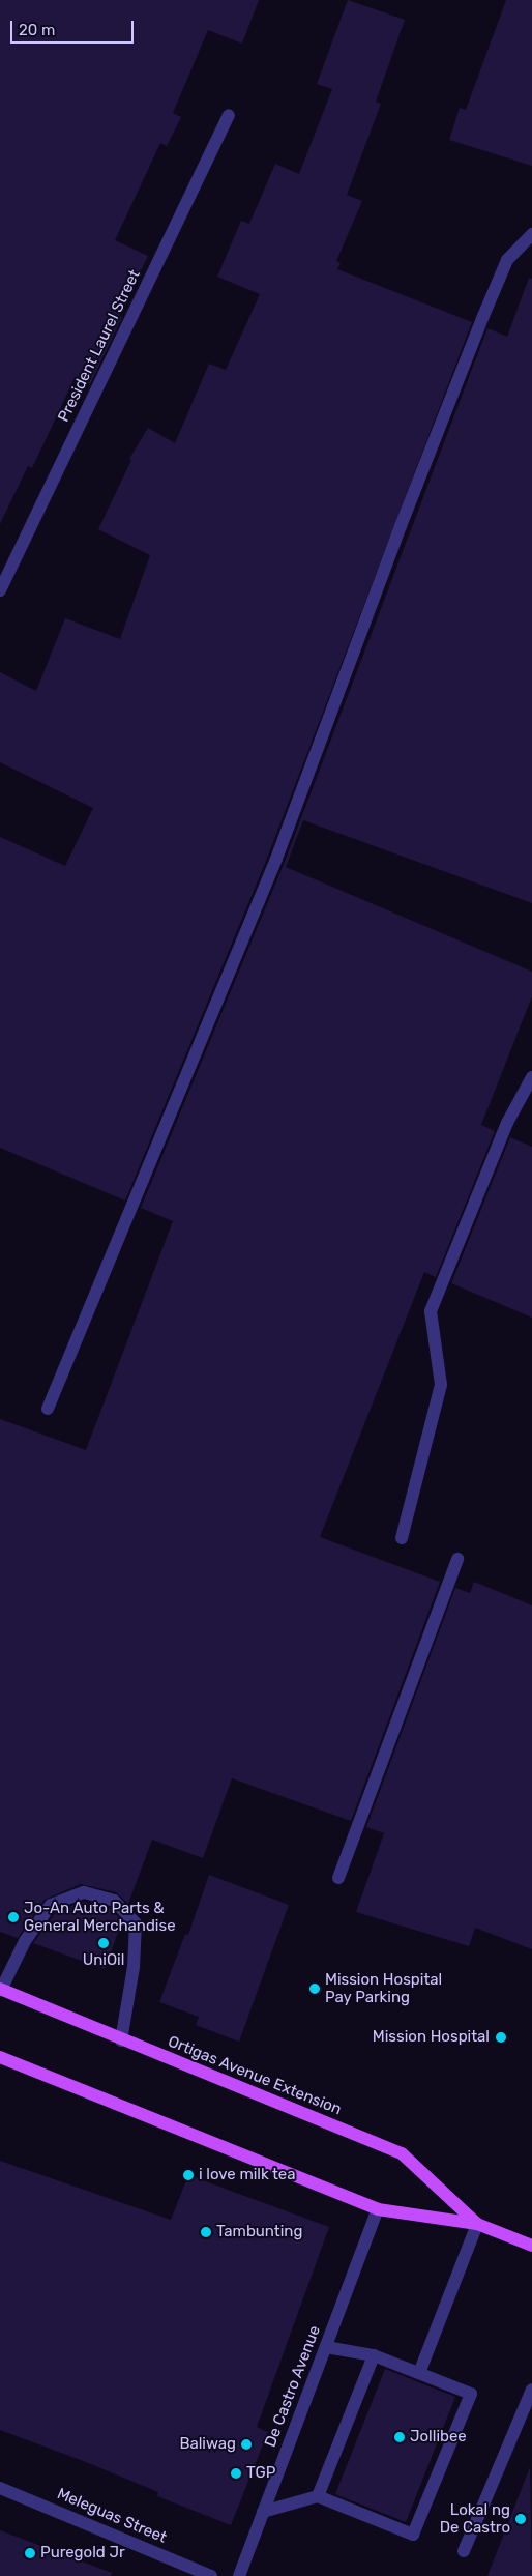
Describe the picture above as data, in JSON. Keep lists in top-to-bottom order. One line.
{"streets":{"main road":["Ortigas Avenue Extension"],"street":["President Laurel Street","De Castro Avenue","Meleguas Street"]},"crossings":[["Ortigas Avenue Extension","De Castro Avenue"]],"places":["Jo-An Auto Parts & General Merchandise","UniOil","Mission Hospital Pay Parking","Mission Hospital","i love milk tea","Tambunting","Jollibee","Baliwag","TGP","Lokal ng De Castro","Puregold Jr"],"scale_bar":"20 m"}
